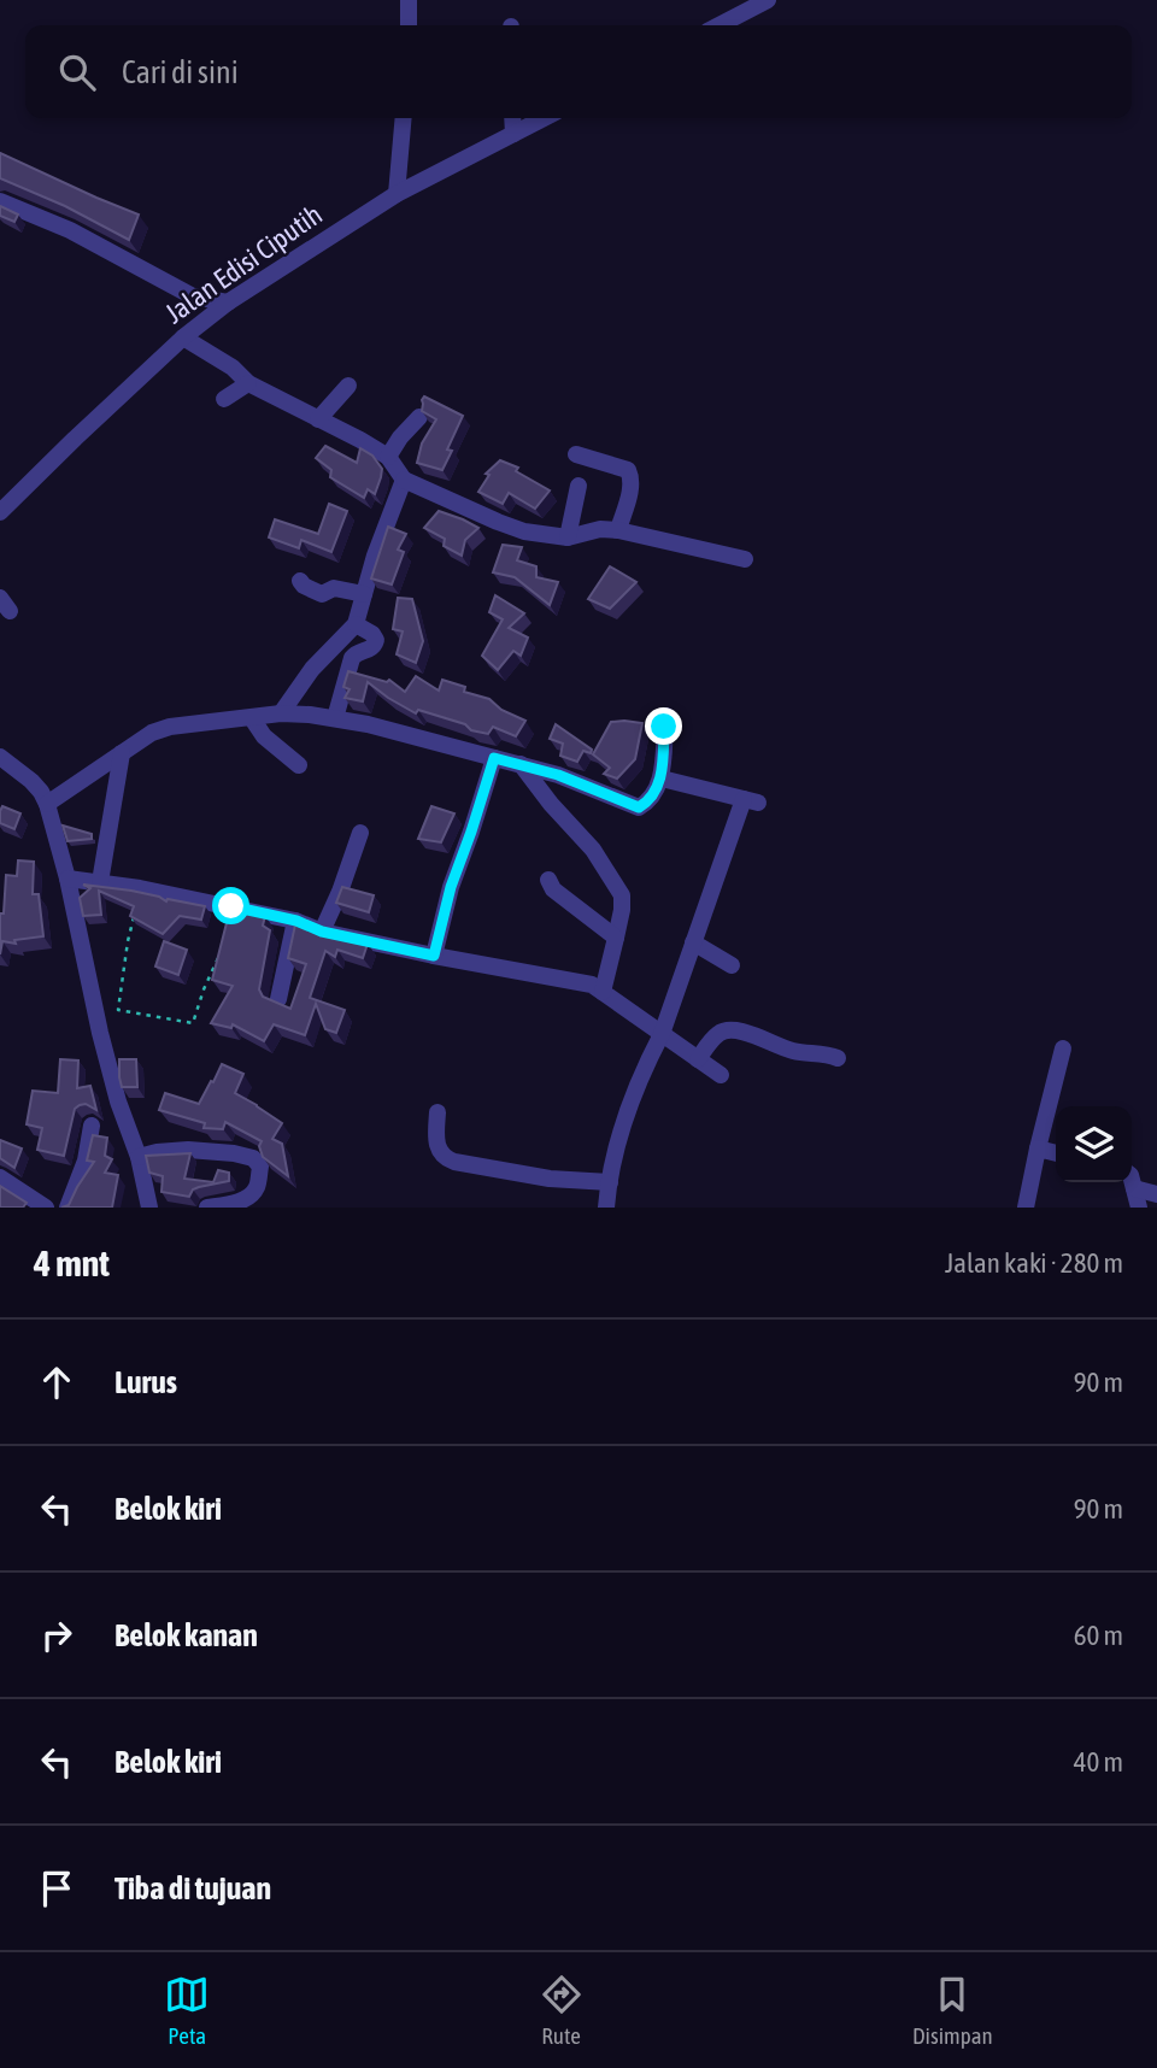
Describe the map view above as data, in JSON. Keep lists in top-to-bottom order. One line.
{"streets":{"street":["Jalan Edisi Ciputih"]},"page":{"search":"Cari di sini","heading":["4 mnt","Jalan kaki · 280 m"],"list":[["Lurus","90 m"],["Belok kiri","90 m"],["Belok kanan","60 m"],["Belok kiri","40 m"],"Tiba di tujuan"],"nav":["Peta","Rute","Disimpan"]}}
